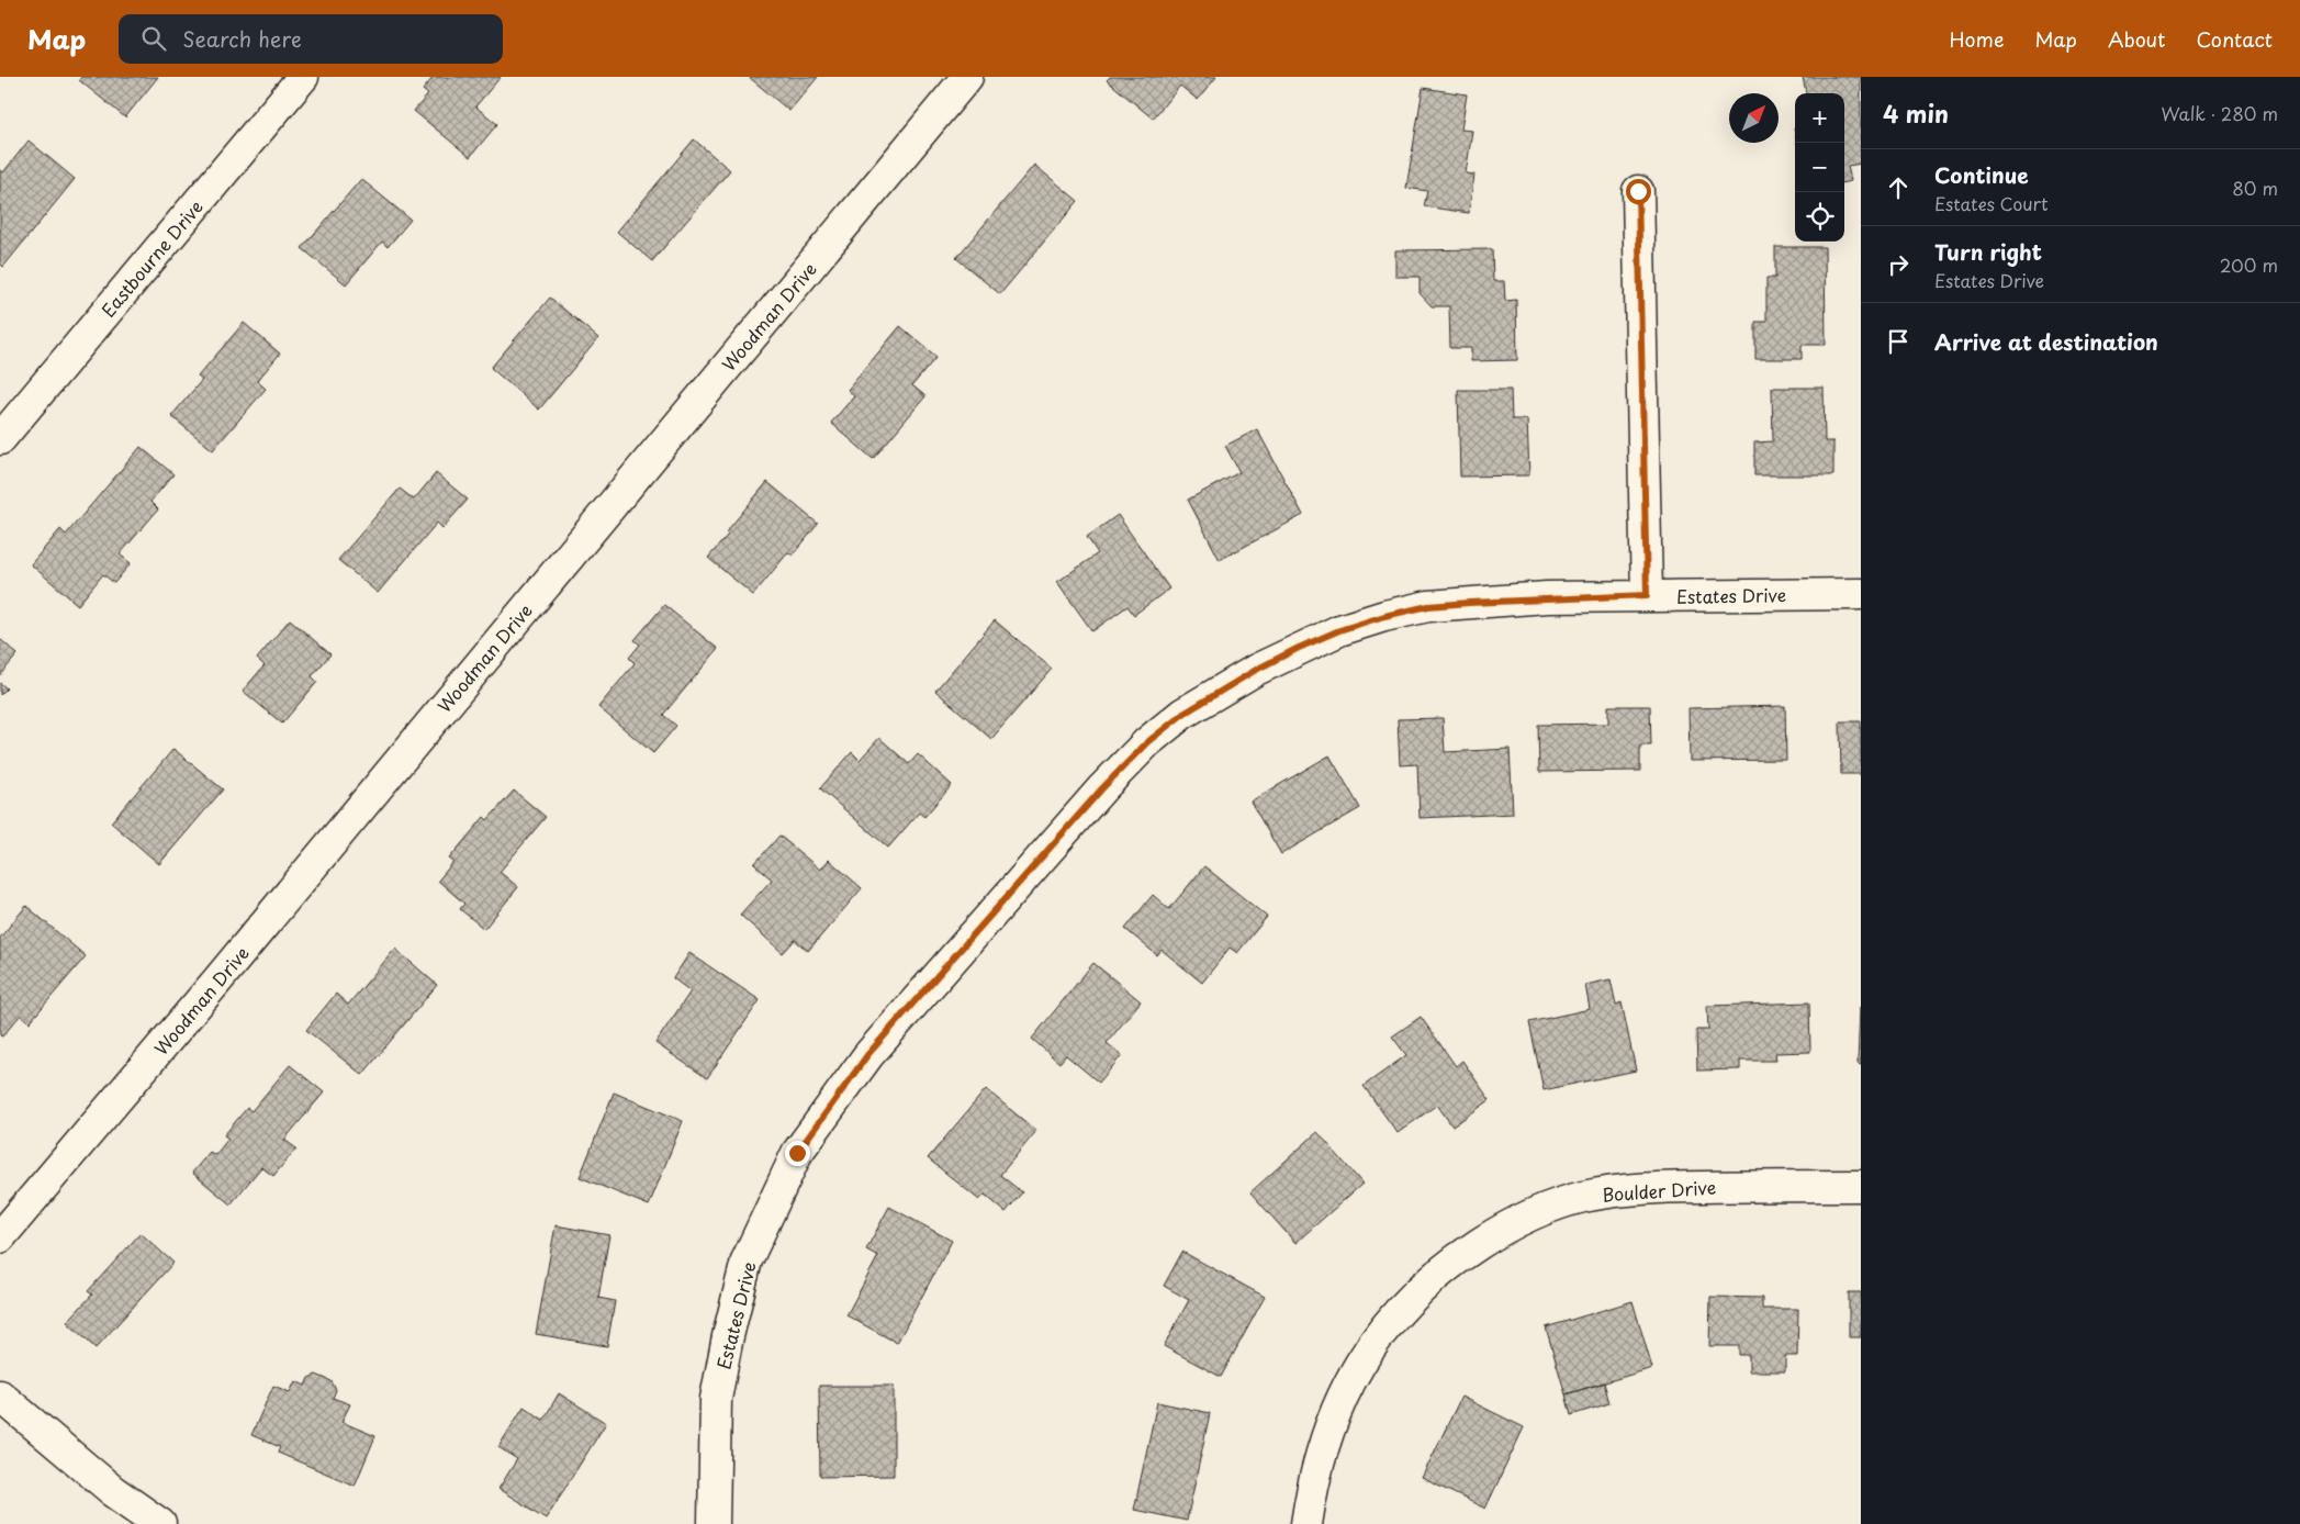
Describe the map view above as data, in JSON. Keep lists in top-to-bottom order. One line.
{"streets":{"street":["Eastbourne Drive","Woodman Drive","Estates Drive","Boulder Drive"]},"north":"top right","page":{"header":"Map","search":"Search here","nav":["Home","Map","About","Contact"],"heading":["4 min","Walk · 280 m"],"map_buttons":["+","−"],"list":[["Continue","Estates Court","80 m"],["Turn right","Estates Drive","200 m"],"Arrive at destination"]}}
